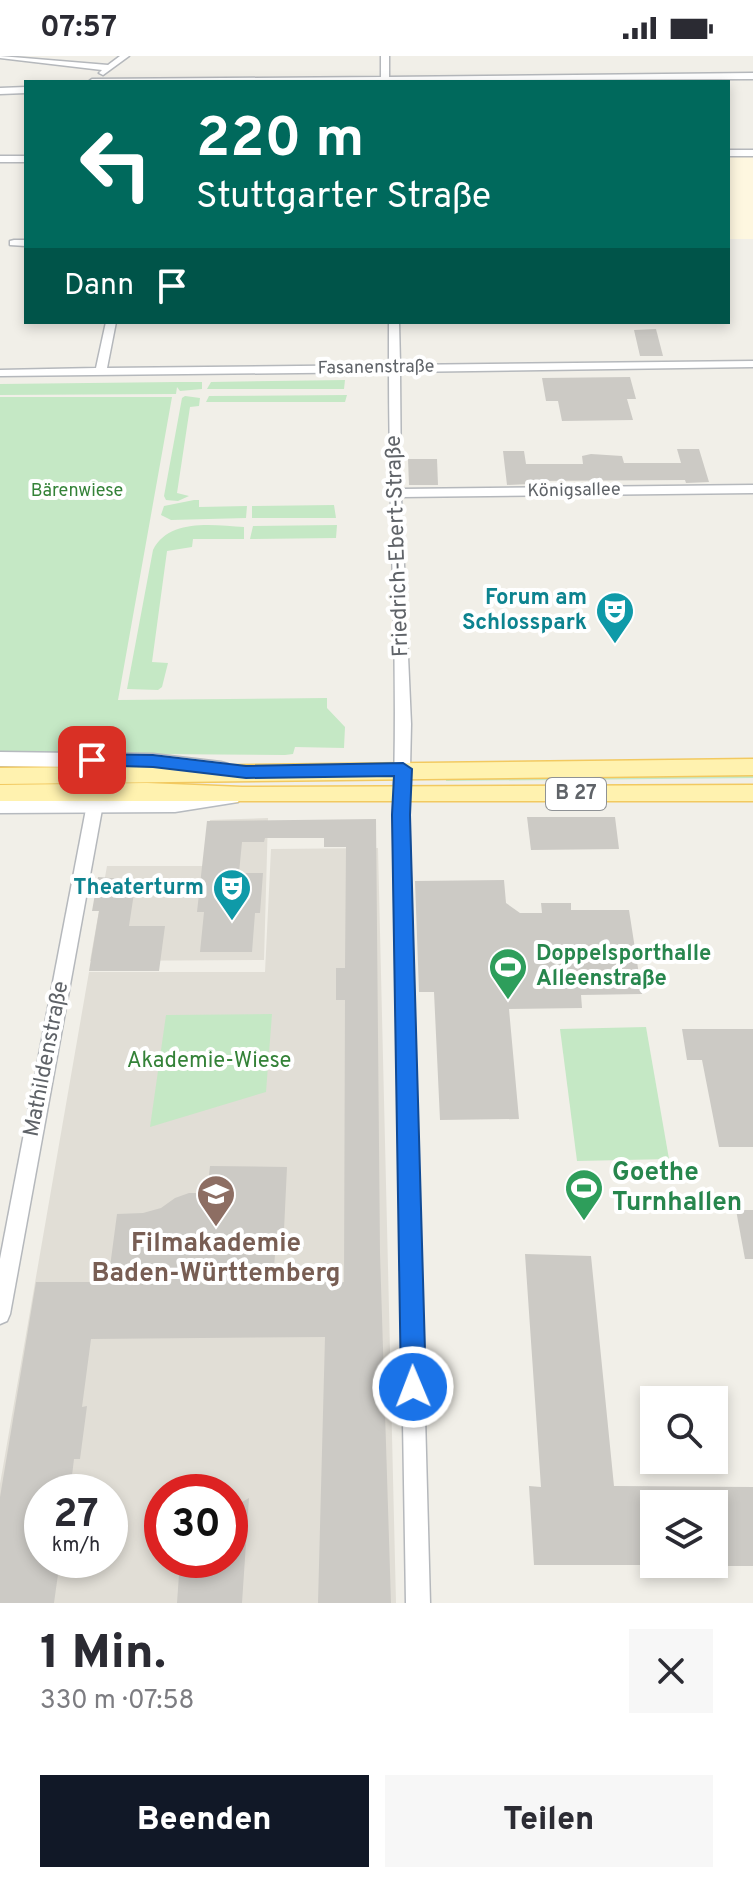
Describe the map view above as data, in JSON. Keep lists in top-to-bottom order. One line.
{"streets":{"main road":["B 27"],"street":["Fasanenstraße","Königsallee","Friedrich-Ebert-Straße","Mathildenstraße"]},"crossings":[["Fasanenstraße","Friedrich-Ebert-Straße"],["Königsallee","Friedrich-Ebert-Straße"],["Friedrich-Ebert-Straße","B 27"]],"parks":["Bärenwiese","Akademie-Wiese"],"places":{"theatre":["Forum am Schlosspark","Theaterturm"],"sports":["Doppelsporthalle Alleenstraße","Goethe Turnhallen"],"school or university":["Filmakademie Baden-Württemberg"]},"page":{"status":"07:57","turn":["220 m","Stuttgarter Straße"],"then":"Dann","speed":"27 km/h","limit":"30","heading":["1 Min.","330 m · 07:58"],"buttons":["Beenden","Teilen"]}}
